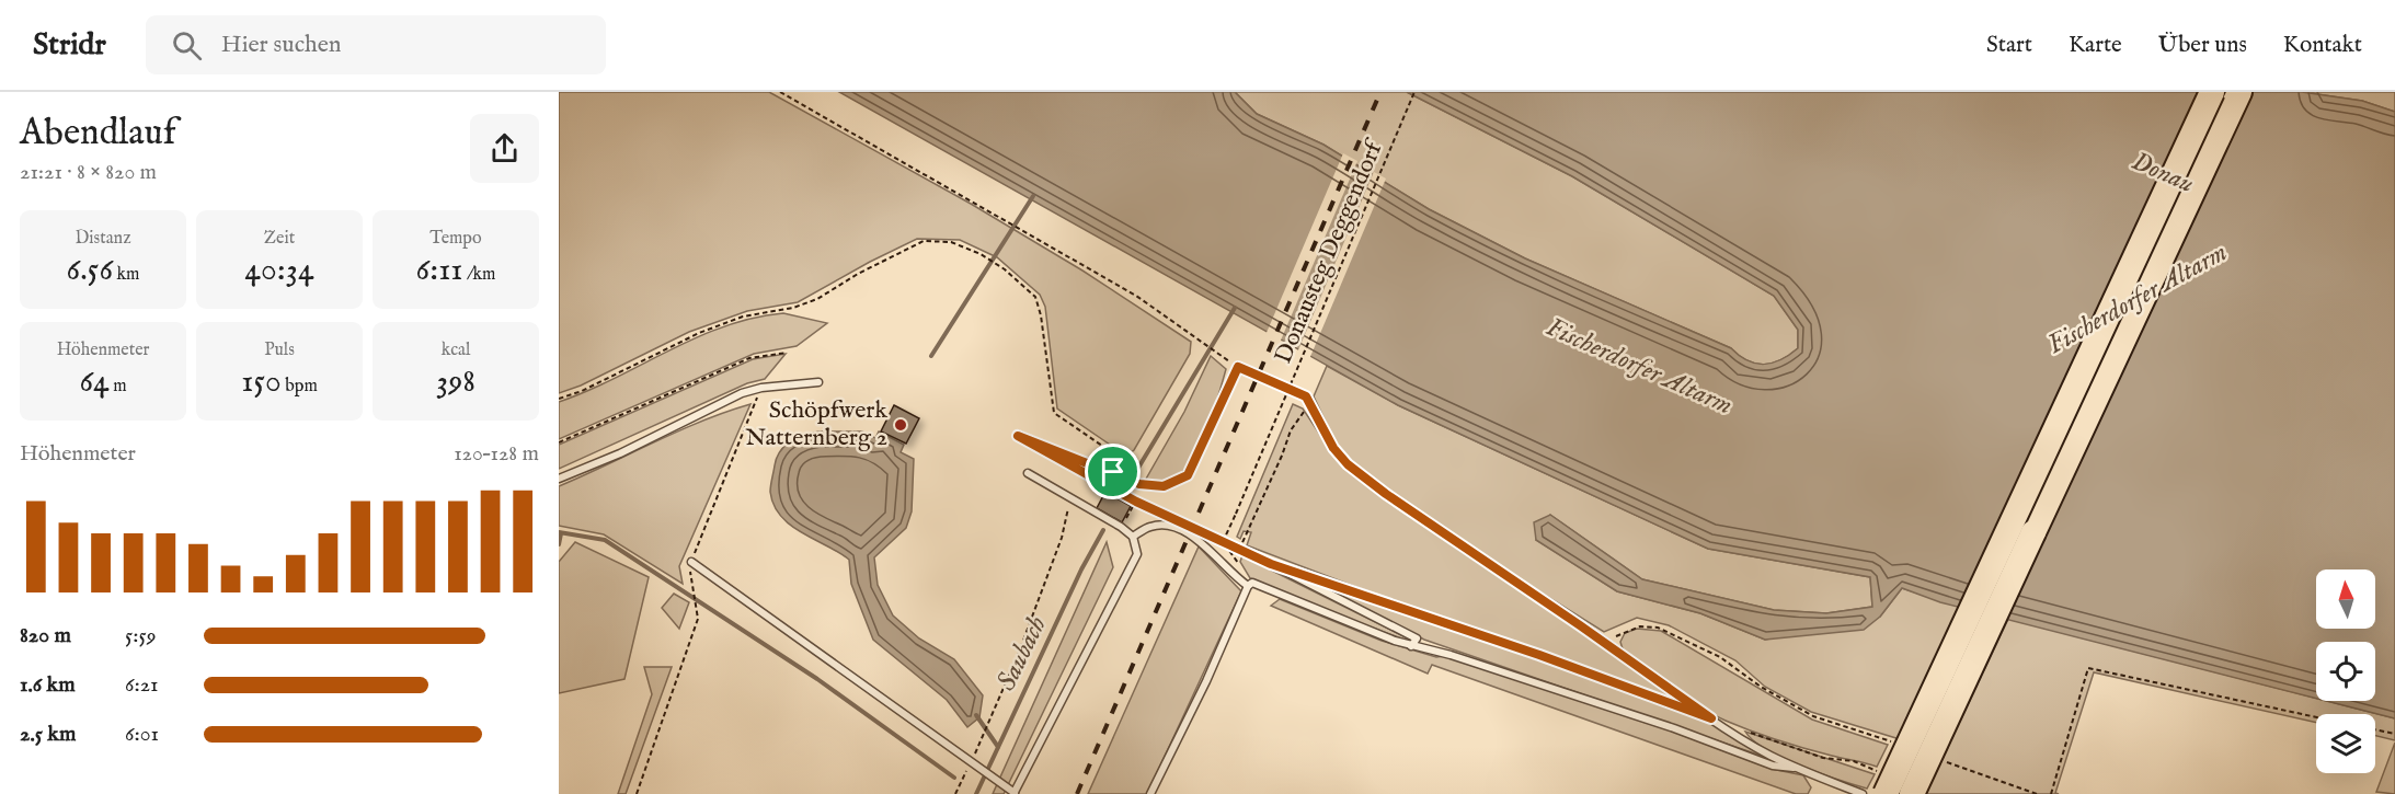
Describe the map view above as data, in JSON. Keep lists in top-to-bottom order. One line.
{"streets":{"path":["Donausteg Deggendorf"]},"water":["Donau","Fischerdorfer Altarm","Saubach"],"places":["Schöpfwerk Natternberg 2"],"north":"top","page":{"header":"Stridr","search":"Hier suchen","nav":["Start","Karte","Über uns","Kontakt"],"heading":["Abendlauf","21:21 · 8 × 820 m"],"stats":[["Distanz","6.56 km"],["Zeit","40:34"],["Tempo","6:11 /km"],["Höhenmeter","64 m"],["Puls","150 bpm"],["kcal","398"]],"chart":["Höhenmeter","120–128 m"],"list":[{"name":"820 m","note":"5:59"},{"name":"1.6 km","note":"6:21"},{"name":"2.5 km","note":"6:01"}]}}
